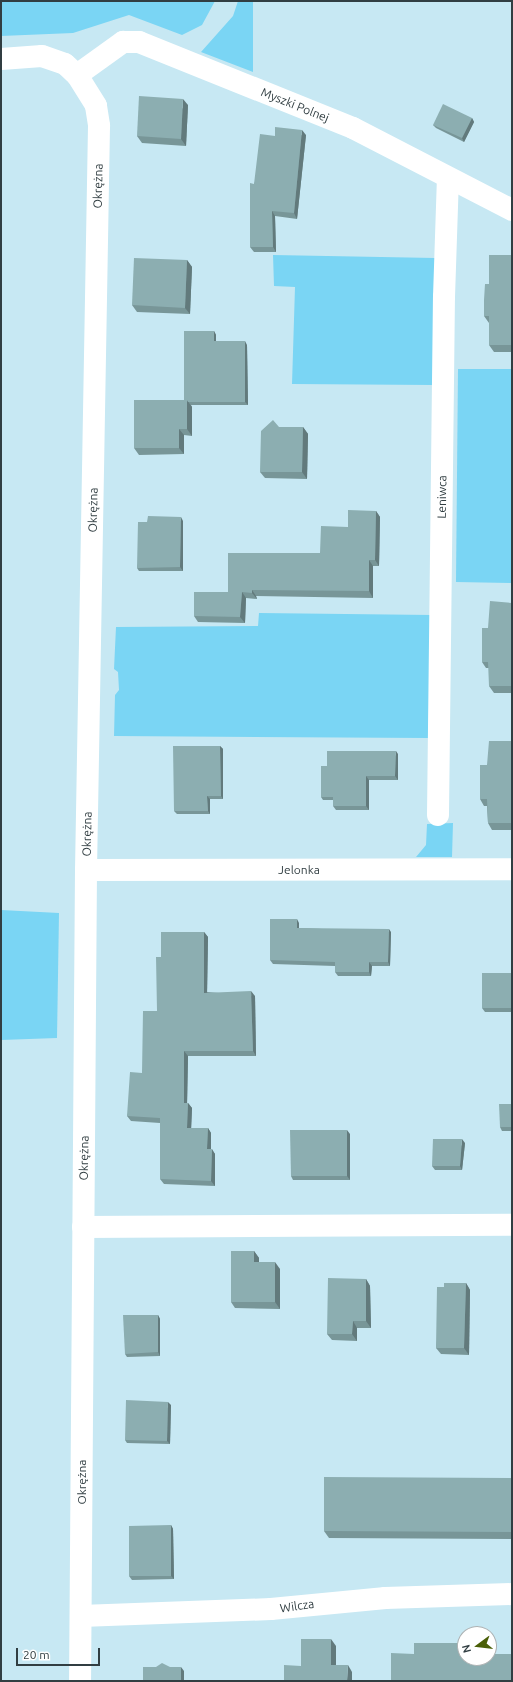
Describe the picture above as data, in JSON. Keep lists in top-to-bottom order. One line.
{"streets":{"street":["Myszki Polnej","Okrężna","Leniwca","Jelonka","Wilcza"]},"crossings":[["Myszki Polnej","Okrężna"],["Myszki Polnej","Leniwca"],["Okrężna","Jelonka"],["Okrężna","Wilcza"]],"scale_bar":"20 m","north":"left"}
